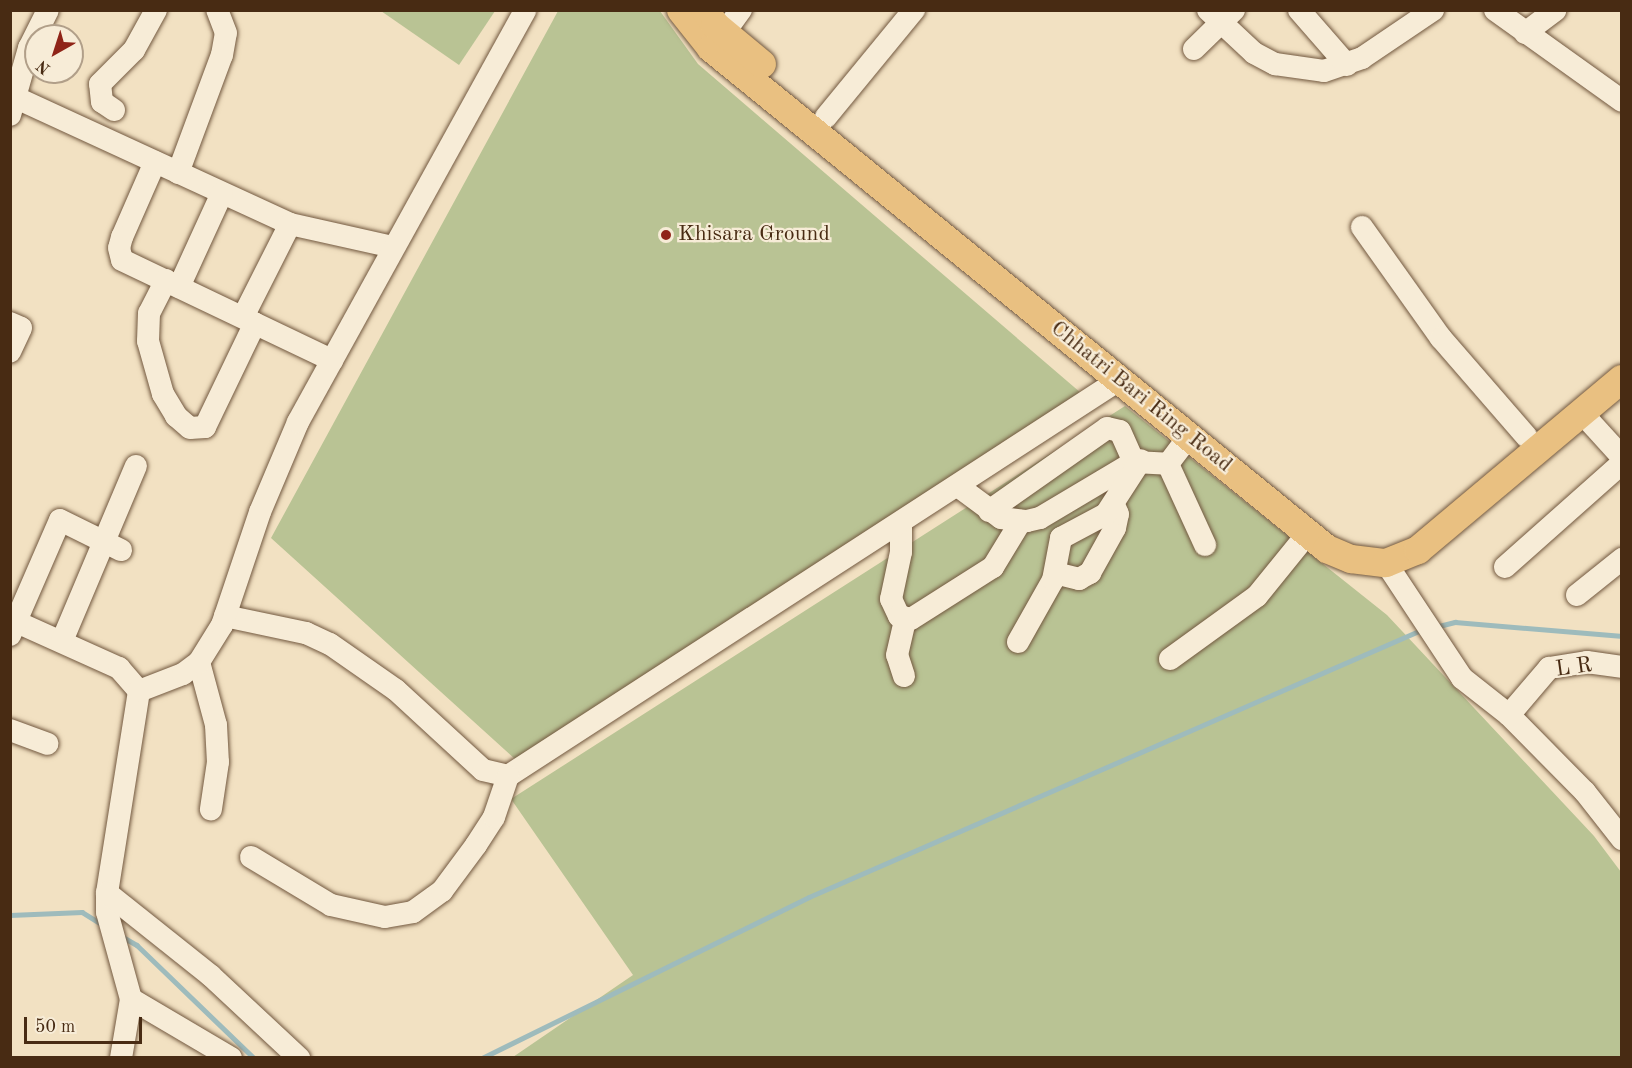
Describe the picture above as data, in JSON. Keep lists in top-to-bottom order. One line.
{"streets":{"main road":["Chhatri Bari Ring Road"],"street":["L R"]},"places":["Khisara Ground"],"scale_bar":"50 m","north":"bottom left"}
